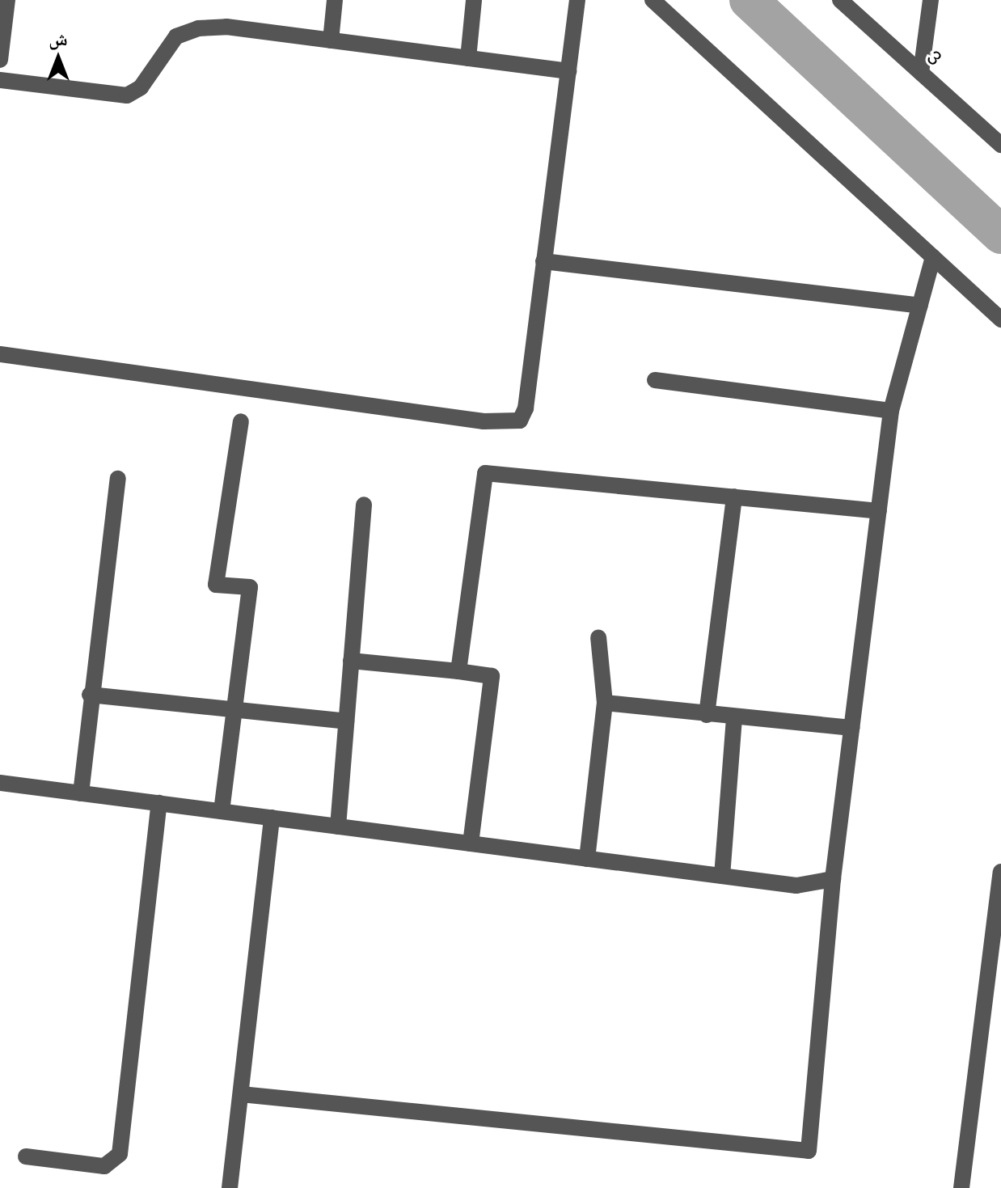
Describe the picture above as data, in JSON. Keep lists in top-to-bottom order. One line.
{"streets":{"street":["3"]},"north":"top"}
